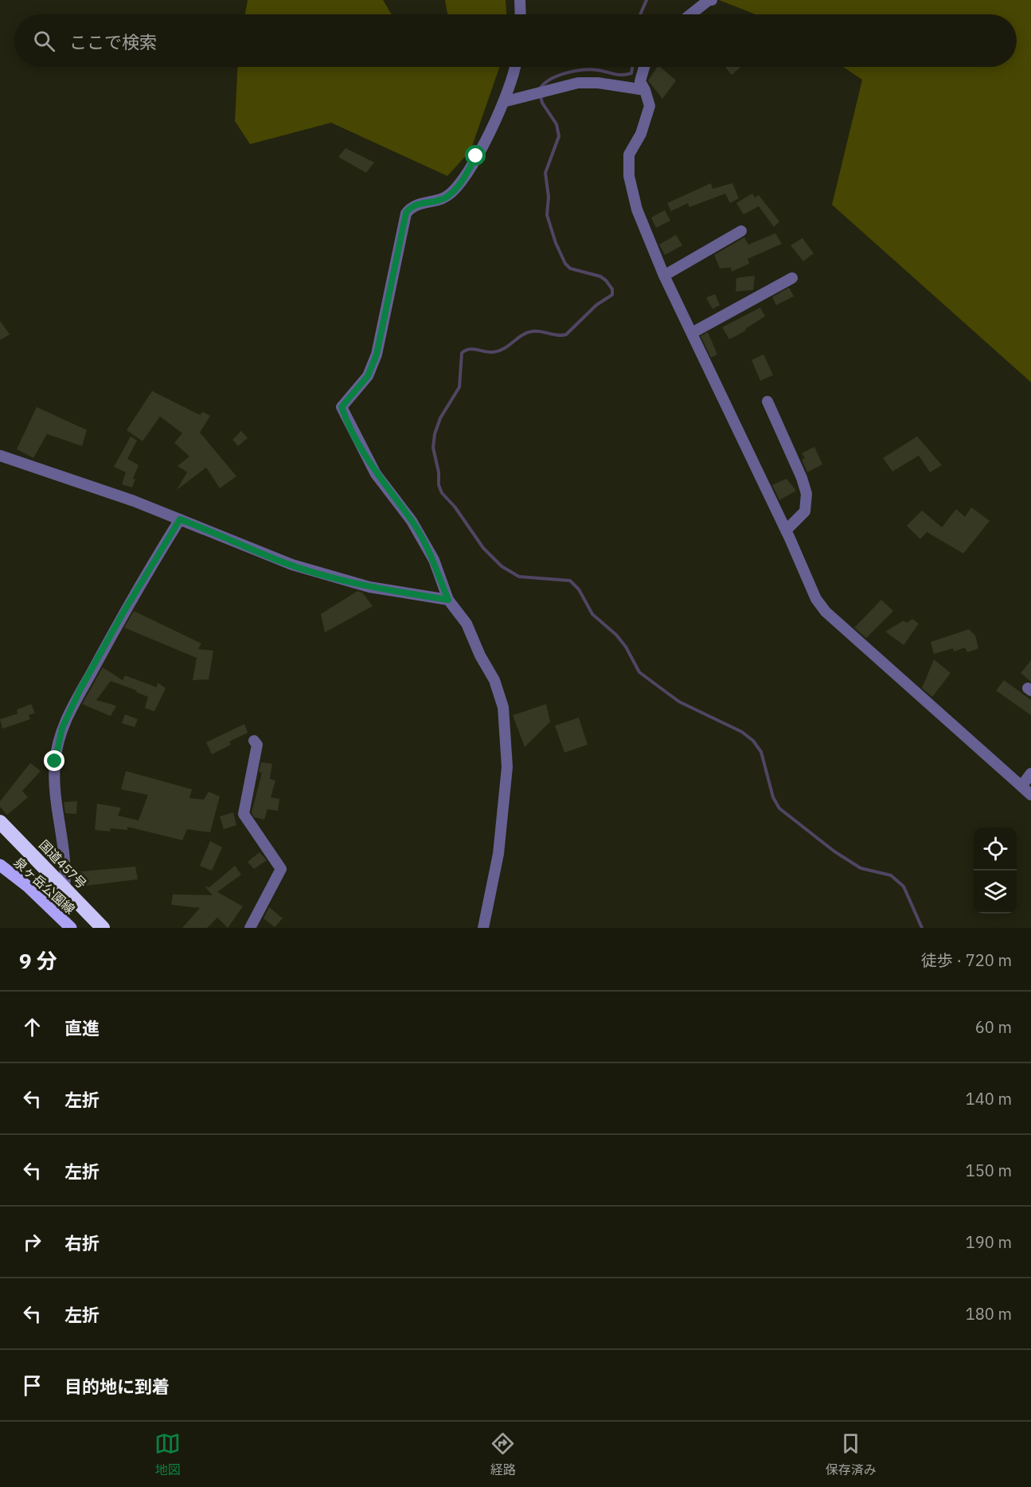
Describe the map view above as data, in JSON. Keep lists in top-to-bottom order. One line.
{"streets":{"highway":["国道457号"],"main road":["泉ヶ岳公園線"]},"page":{"search":"ここで検索","heading":["9 分","徒歩 · 720 m"],"list":[["直進","60 m"],["左折","140 m"],["左折","150 m"],["右折","190 m"],["左折","180 m"],"目的地に到着"],"nav":["地図","経路","保存済み"]}}
